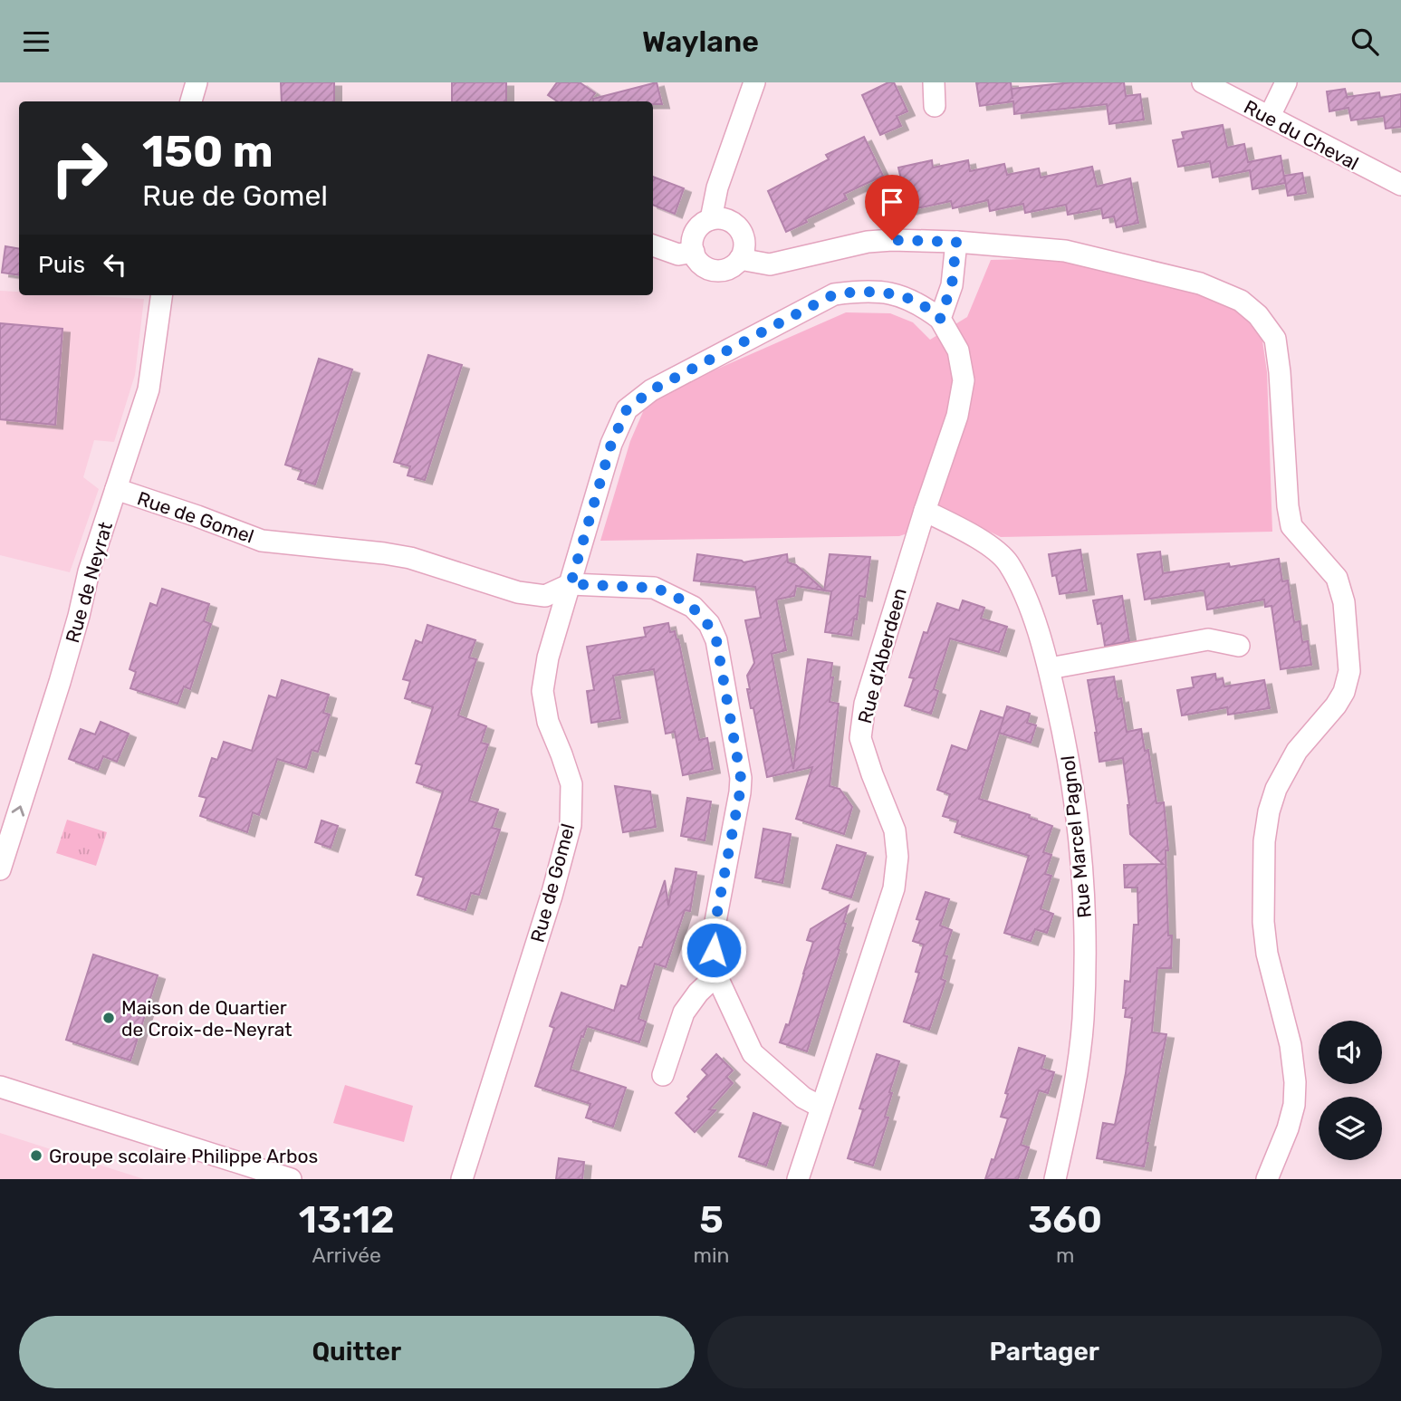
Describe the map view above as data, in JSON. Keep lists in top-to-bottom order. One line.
{"streets":{"street":["Rue du Cheval","Rue de Gomel","Rue de Neyrat","Rue d'Aberdeen","Rue Marcel Pagnol"]},"crossings":[["Rue de Gomel","Rue de Neyrat"],["Rue de Gomel","Rue d'Aberdeen"],["Rue d'Aberdeen","Rue Marcel Pagnol"]],"one_way":["Rue de Neyrat"],"places":["Maison de Quartier de Croix-de-Neyrat","Groupe scolaire Philippe Arbos"],"page":{"header":"Waylane","turn":["150 m","Rue de Gomel"],"then":"Puis","eta":["13:12","Arrivée","5","min","360","m"],"buttons":["Quitter","Partager"]}}
